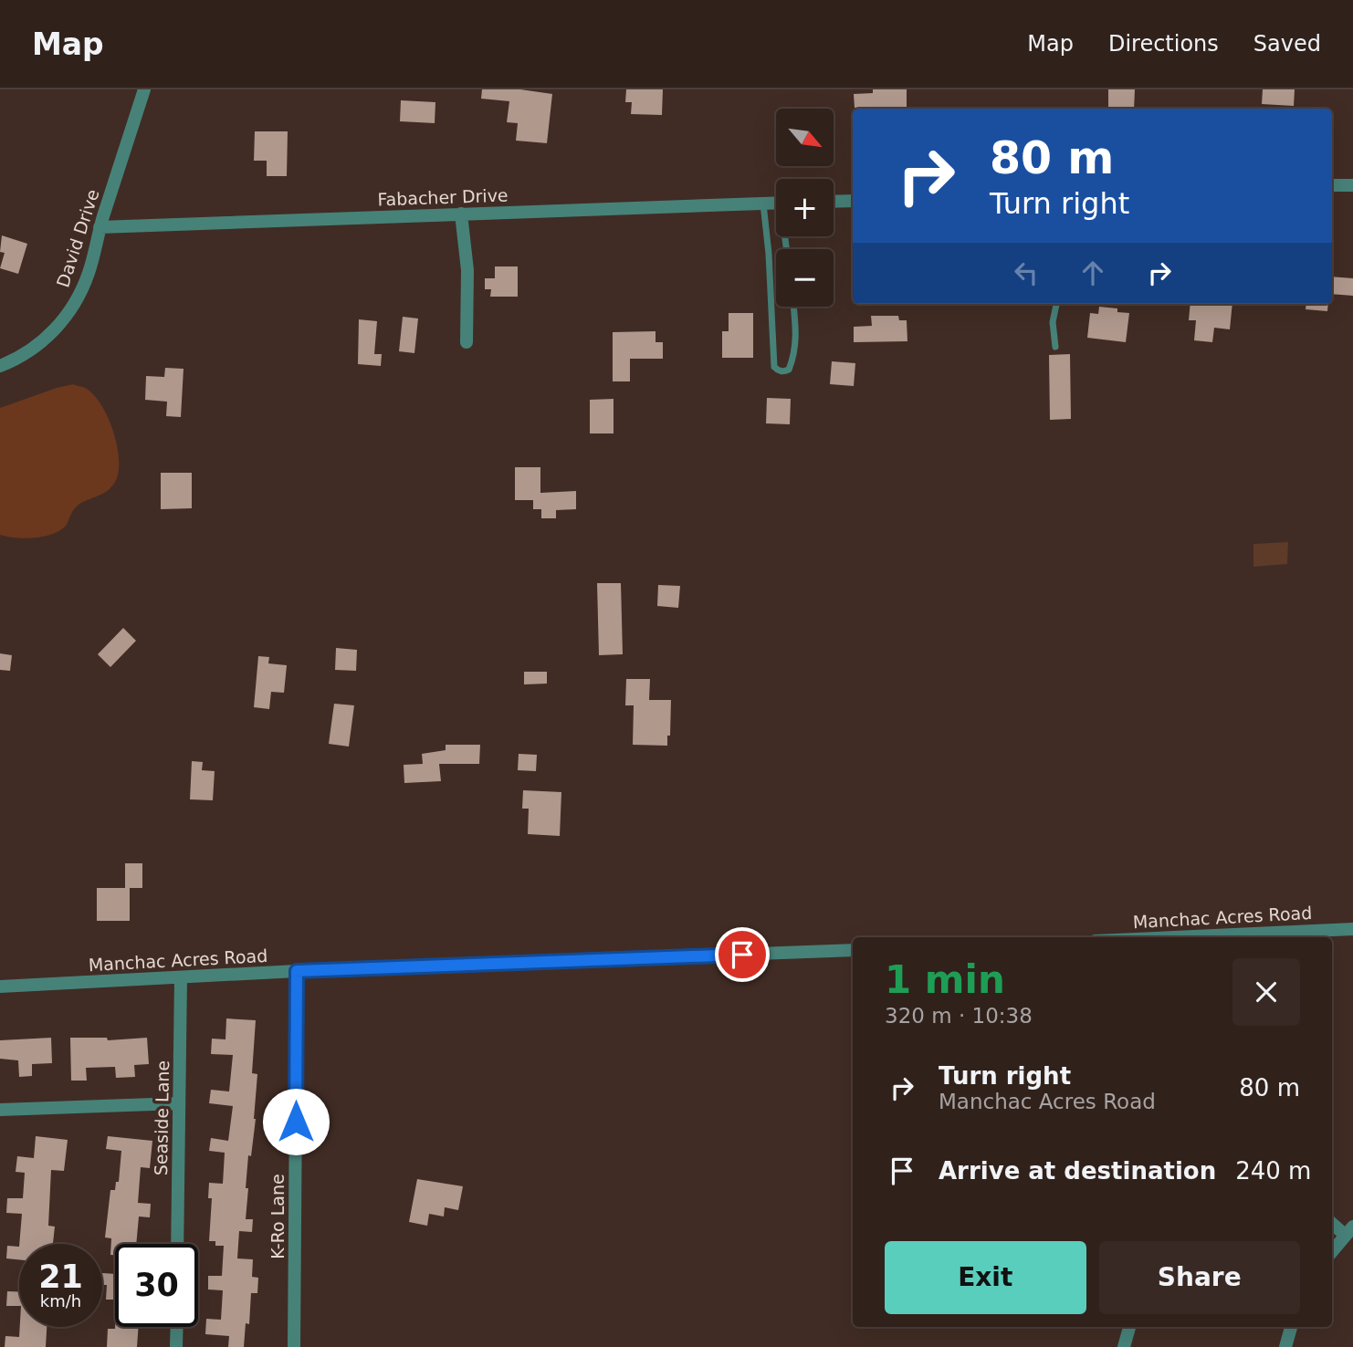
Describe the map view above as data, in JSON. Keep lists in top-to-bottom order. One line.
{"streets":{"street":["Fabacher Drive","David Drive","Manchac Acres Road","Seaside Lane","K-Ro Lane"]},"crossings":[["Fabacher Drive","David Drive"],["Manchac Acres Road","Seaside Lane"],["Manchac Acres Road","K-Ro Lane"]],"north":"bottom right","page":{"header":"Map","nav":["Map","Directions","Saved"],"map_buttons":["+","−"],"turn":["80 m","Turn right"],"heading":["1 min","320 m · 10:38"],"list":[{"name":"Turn right","note":"Manchac Acres Road","value":"80 m"},{"name":"Arrive at destination","value":"240 m"}],"buttons":["Exit","Share"],"speed":"21 km/h","limit":"30"}}
